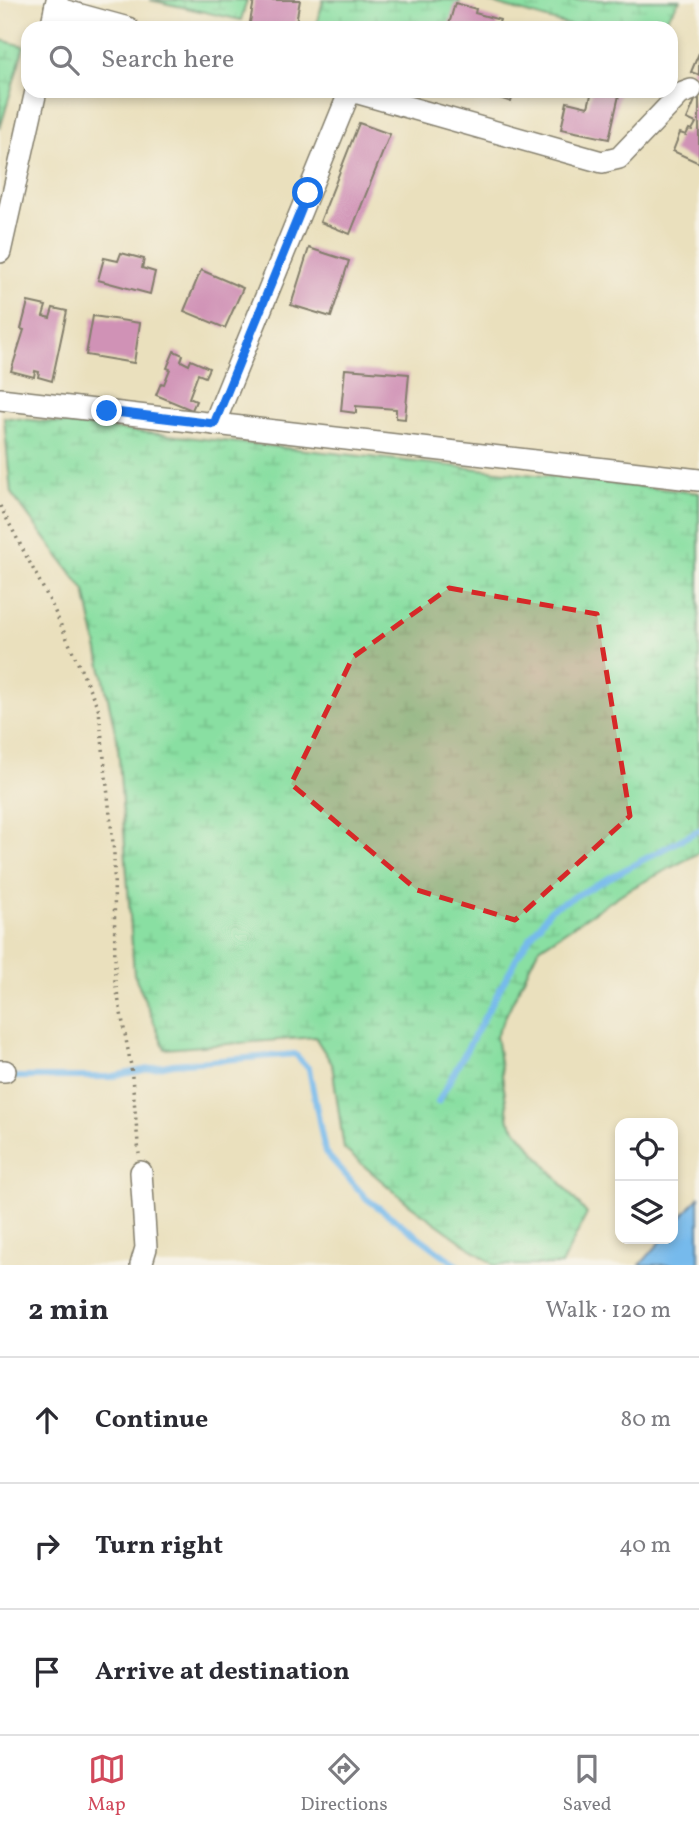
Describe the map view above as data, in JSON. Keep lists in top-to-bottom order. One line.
{"page":{"search":"Search here","heading":["2 min","Walk · 120 m"],"list":[["Continue","80 m"],["Turn right","40 m"],"Arrive at destination"],"nav":["Map","Directions","Saved"]}}
